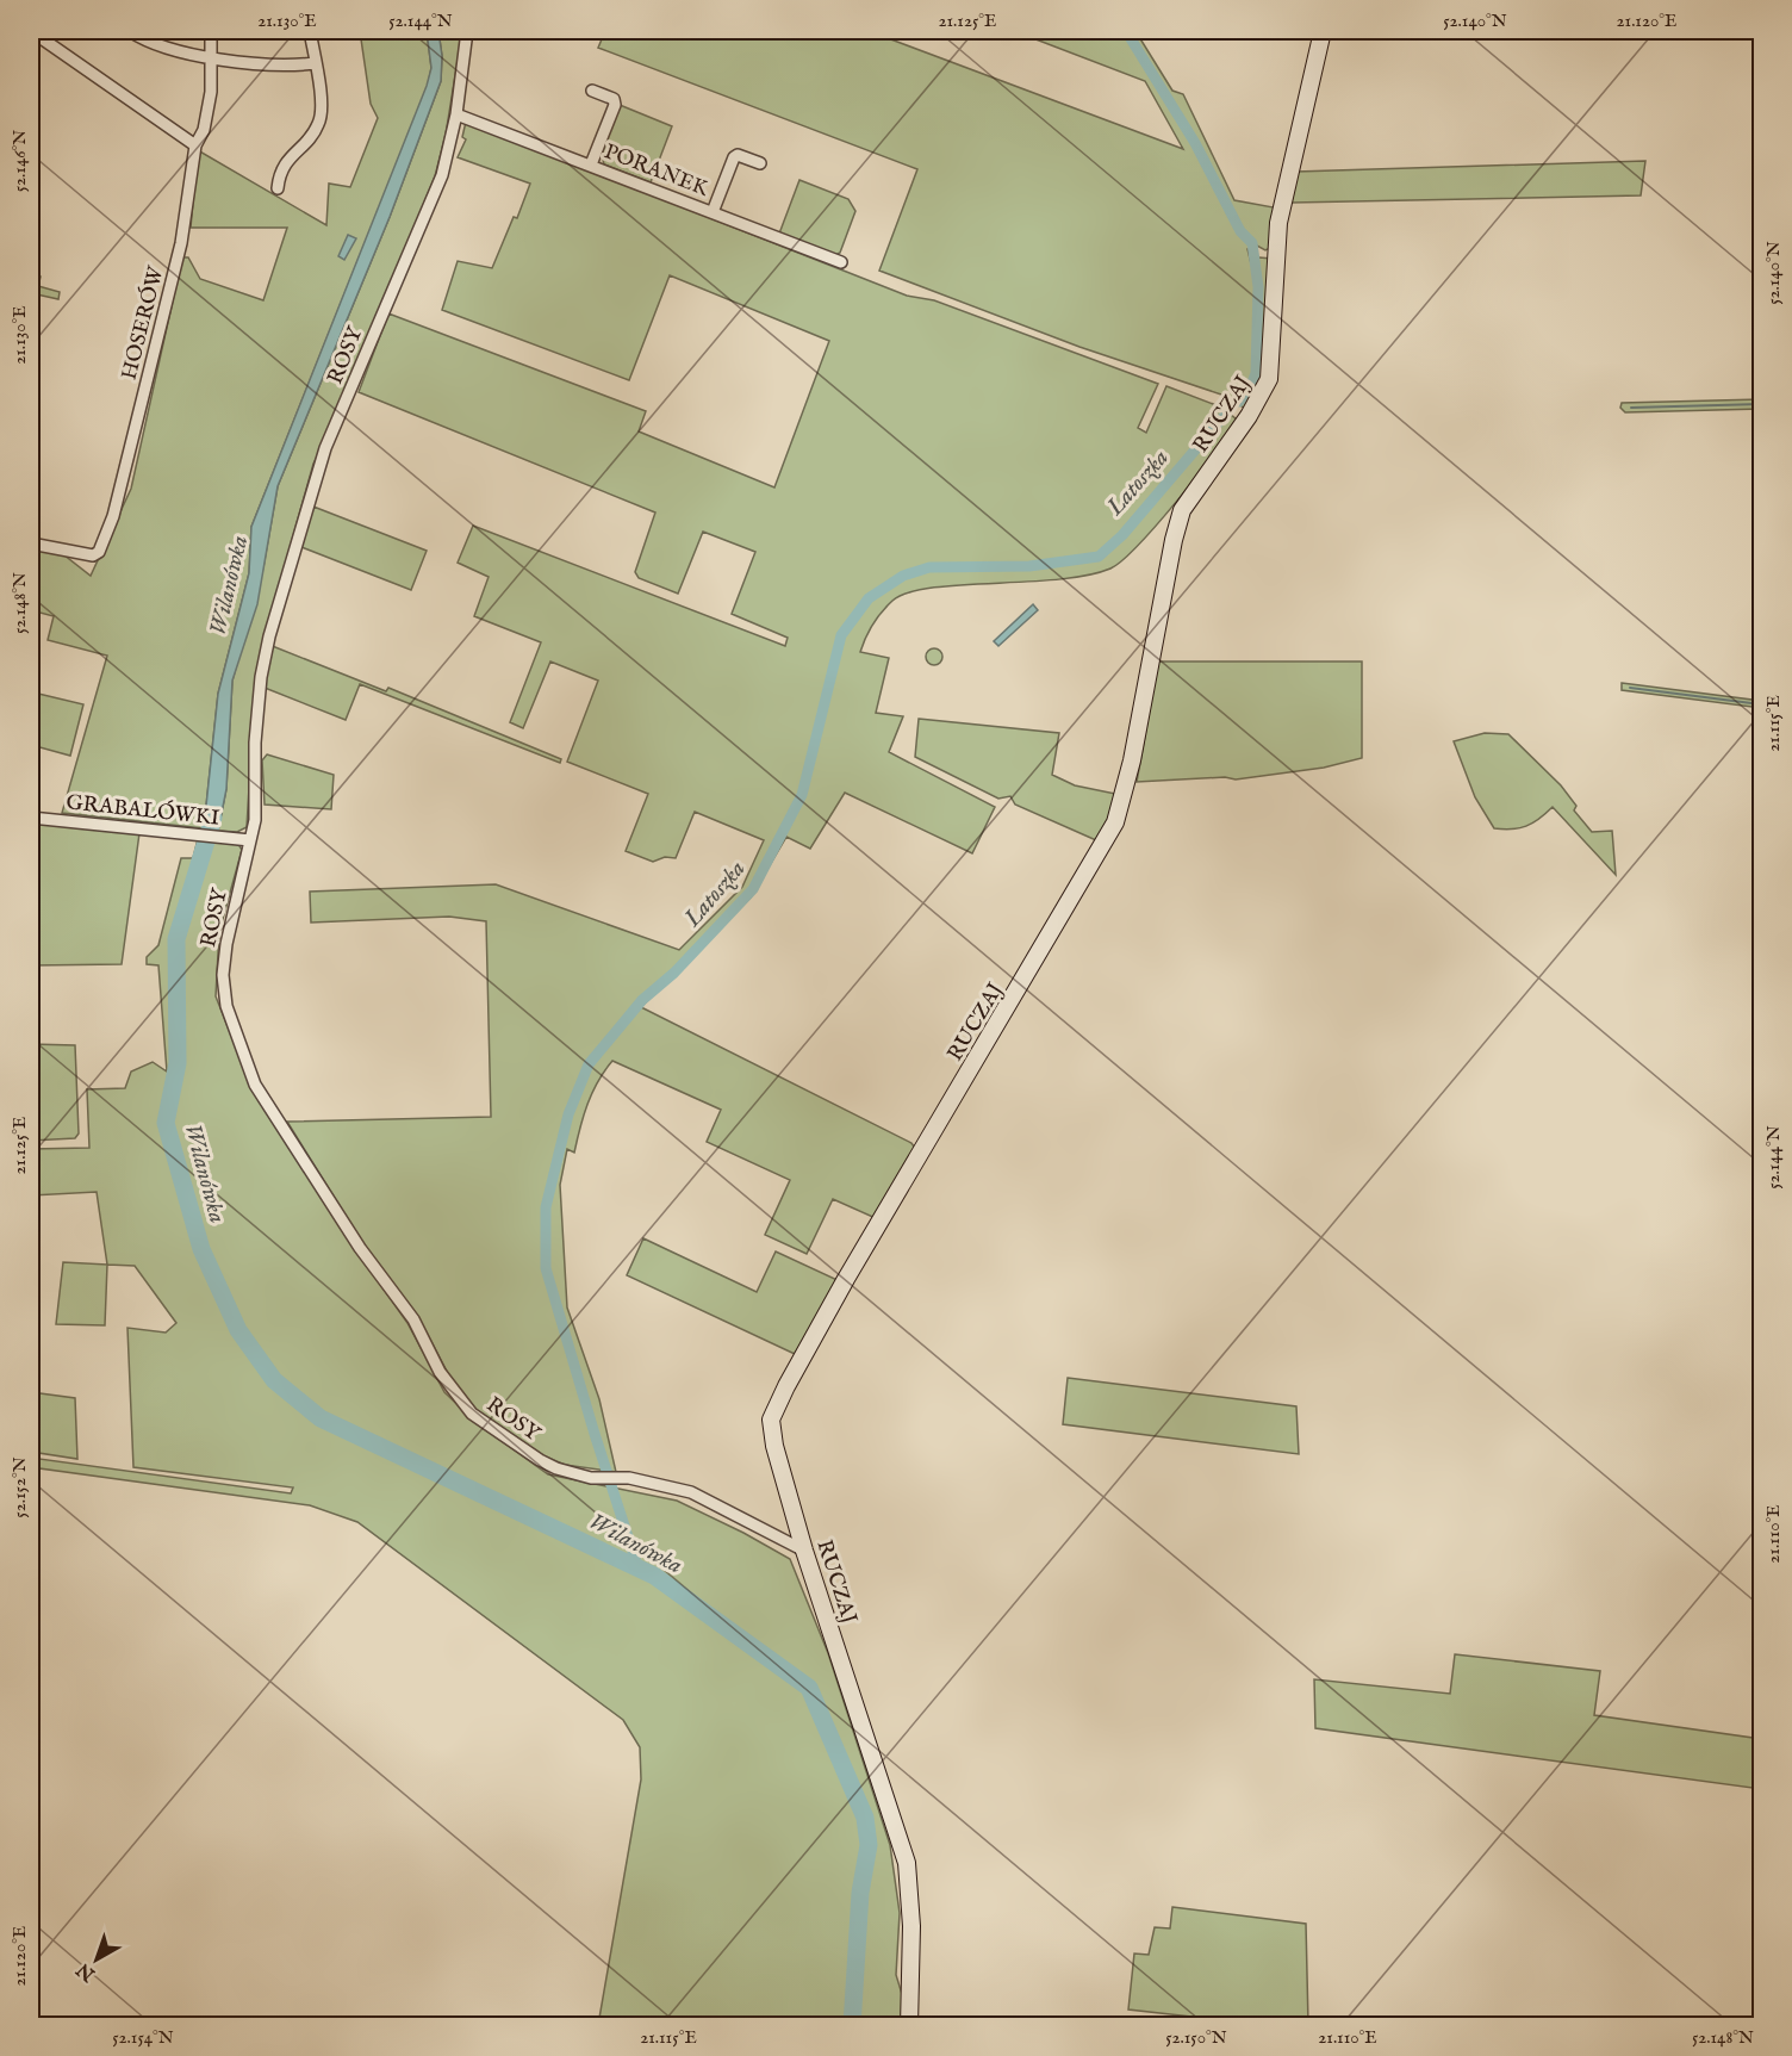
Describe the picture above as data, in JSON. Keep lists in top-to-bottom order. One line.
{"streets":{"street":["PORANEK","HOSERÓW","ROSY","RUCZAJ","GRABALÓWKI"]},"crossings":[["PORANEK","ROSY"],["ROSY","RUCZAJ"],["ROSY","GRABALÓWKI"]],"water":["Latoszka","Wilanówka"],"north":"bottom left","coordinates":["21.130°E","52.144°N","21.125°E","52.140°N","21.120°E","52.146°N","52.148°N","21.115°E","52.152°N","21.110°E","52.154°N","52.150°N"]}
